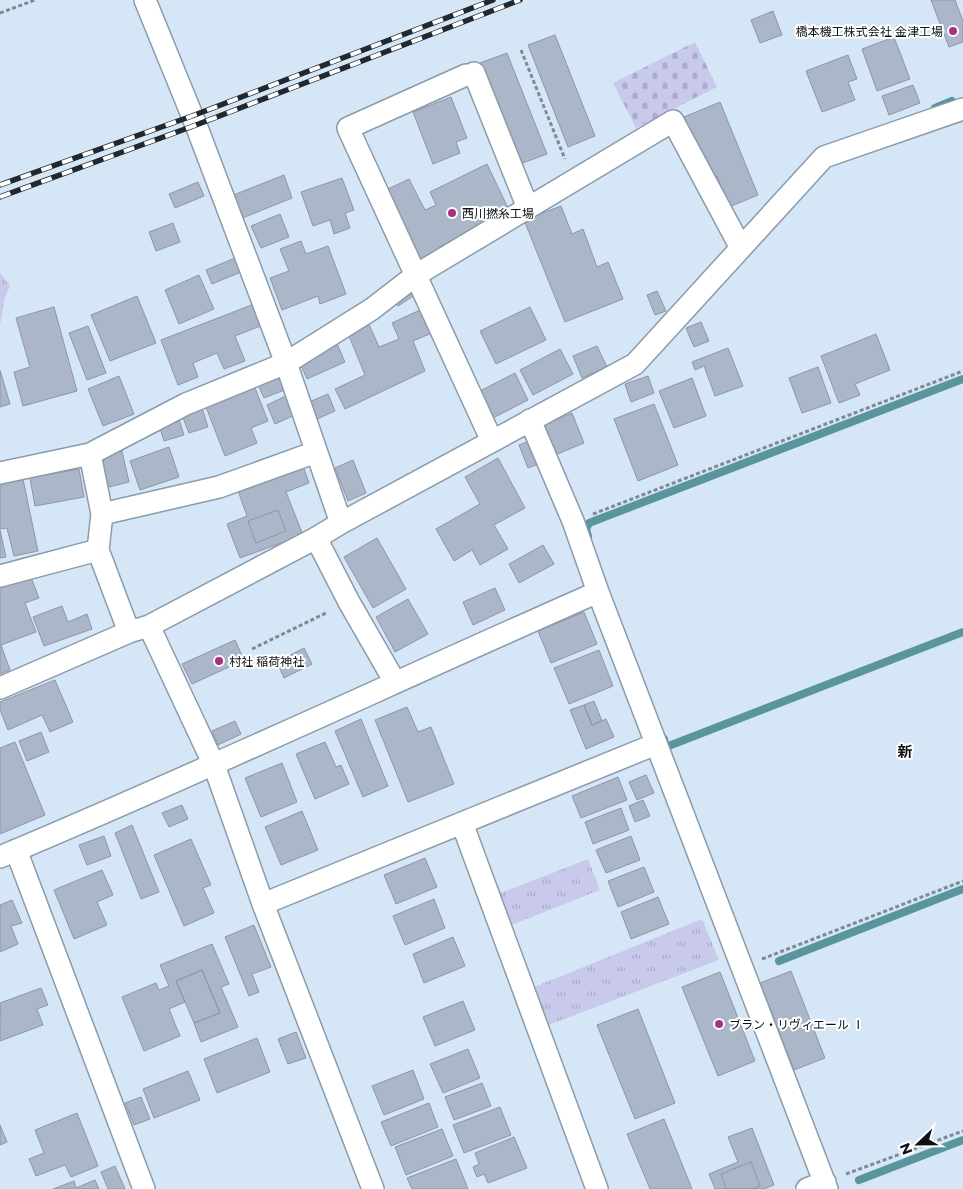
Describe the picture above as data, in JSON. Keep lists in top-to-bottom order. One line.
{"districts":["新"],"places":["橋本機工株式会社 金津工場","西川撚糸工場","村社 稲荷神社","ブラン・リヴィエール Ⅰ"],"north":"left"}
